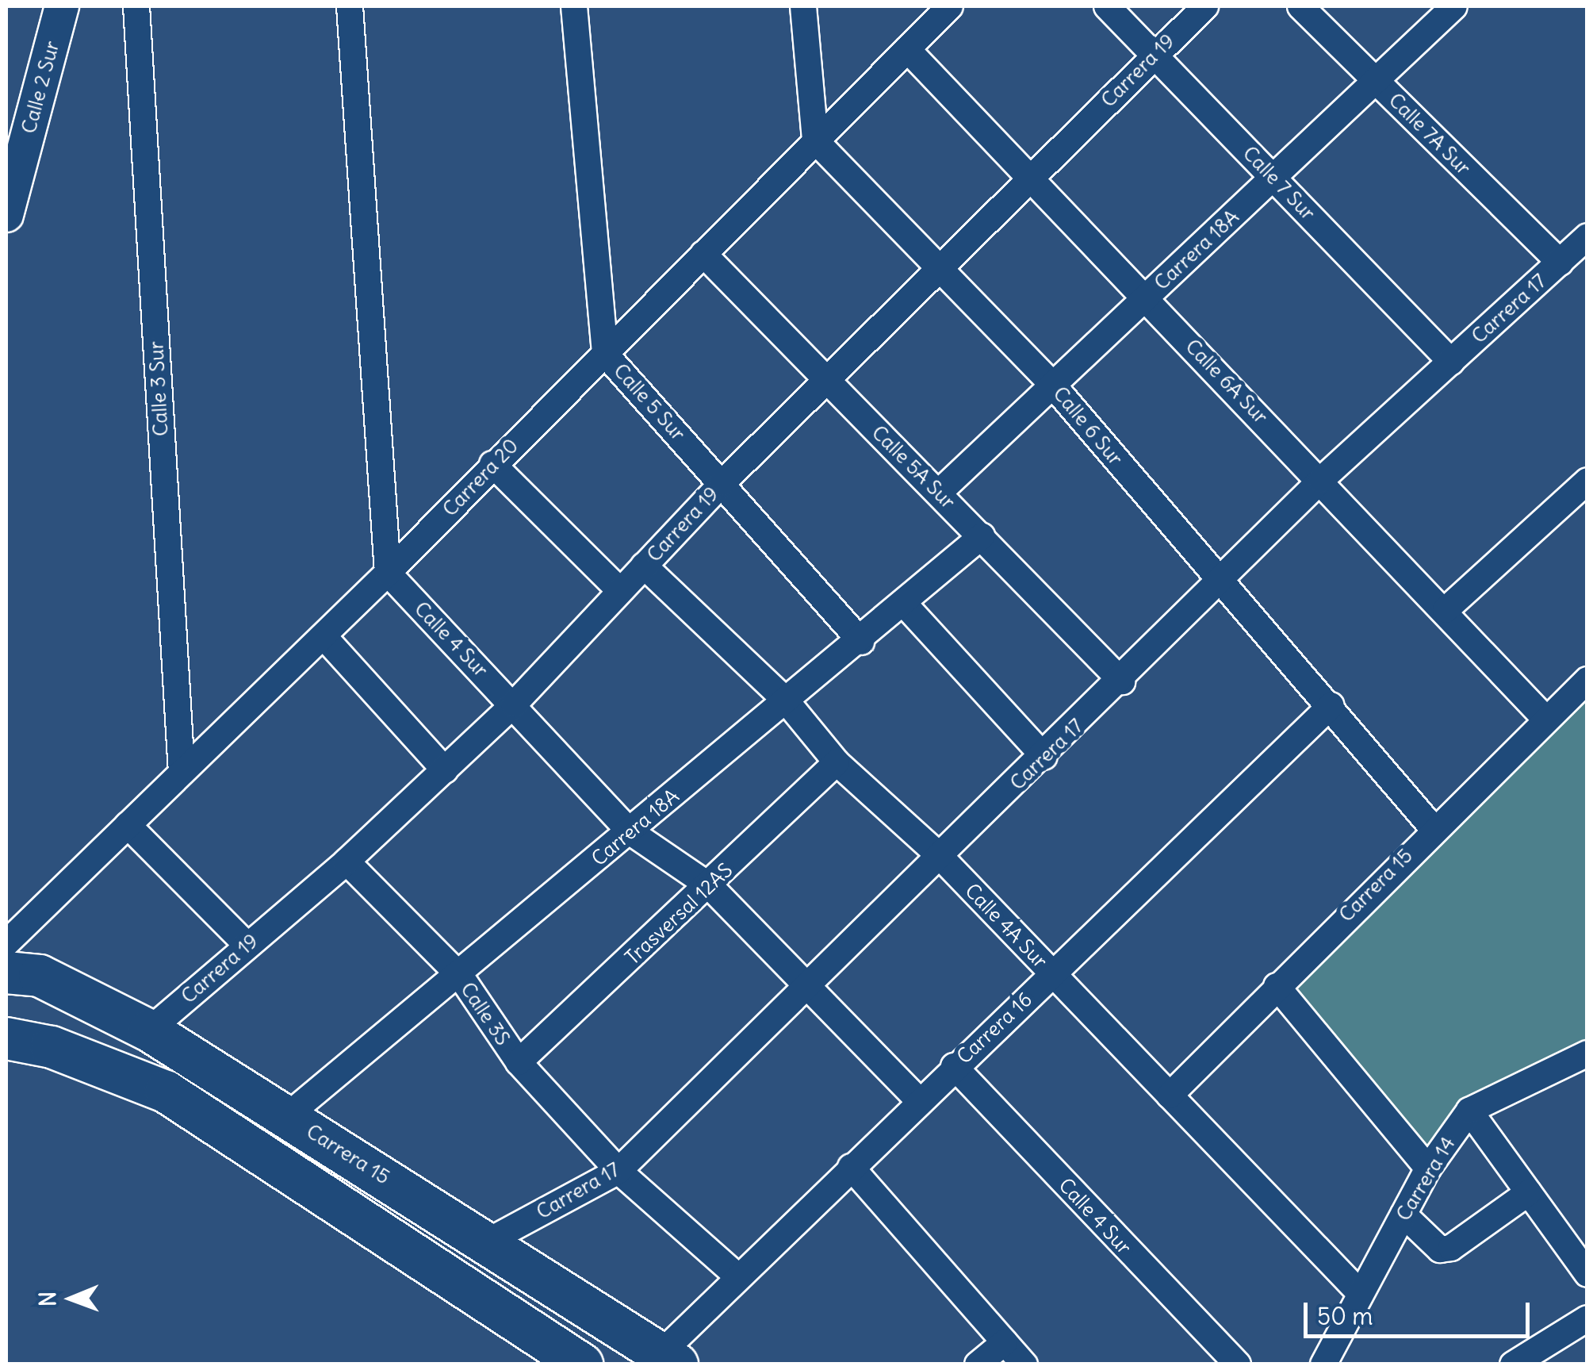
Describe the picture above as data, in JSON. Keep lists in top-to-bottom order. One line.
{"streets":{"main road":["Carrera 15"],"street":["Carrera 19","Calle 2 Sur","Calle 7A Sur","Calle 7 Sur","Carrera 18A","Carrera 17","Calle 6A Sur","Calle 3 Sur","Calle 5 Sur","Calle 6 Sur","Calle 5A Sur","Carrera 20","Calle 4 Sur","Trasversal 12AS","Calle 4A Sur","Calle 3S","Carrera 16","Carrera 14"]},"crossings":[["Carrera 19","Calle 7 Sur"],["Carrera 19","Calle 6A Sur"],["Carrera 19","Calle 5 Sur"],["Carrera 19","Calle 6 Sur"],["Carrera 19","Calle 5A Sur"],["Carrera 19","Calle 4 Sur"],["Carrera 19","Carrera 15"],["Carrera 19","Calle 4A Sur"],["Carrera 19","Calle 3S"],["Calle 7A Sur","Carrera 18A"],["Calle 7A Sur","Carrera 17"],["Calle 7 Sur","Carrera 18A"],["Calle 7 Sur","Carrera 17"],["Carrera 18A","Calle 6A Sur"],["Carrera 18A","Calle 5 Sur"],["Carrera 18A","Calle 6 Sur"],["Carrera 18A","Calle 5A Sur"],["Carrera 18A","Calle 4 Sur"],["Carrera 18A","Carrera 15"],["Carrera 18A","Calle 4A Sur"],["Carrera 18A","Calle 3S"],["Carrera 17","Calle 6A Sur"],["Carrera 17","Calle 6 Sur"],["Carrera 17","Calle 5A Sur"],["Carrera 17","Calle 4 Sur"],["Carrera 17","Carrera 15"],["Carrera 17","Calle 4A Sur"],["Carrera 17","Calle 3S"],["Calle 6A Sur","Carrera 20"],["Calle 6A Sur","Carrera 15"],["Calle 3 Sur","Carrera 20"],["Calle 5 Sur","Carrera 20"],["Calle 6 Sur","Carrera 20"],["Calle 6 Sur","Carrera 15"],["Calle 6 Sur","Carrera 16"],["Calle 5A Sur","Carrera 20"],["Carrera 20","Calle 4 Sur"],["Calle 4 Sur","Trasversal 12AS"],["Calle 4 Sur","Carrera 16"],["Carrera 15","Calle 4A Sur"],["Carrera 15","Carrera 16"],["Trasversal 12AS","Calle 4A Sur"],["Trasversal 12AS","Calle 3S"],["Calle 4A Sur","Carrera 16"],["Calle 4A Sur","Carrera 14"]],"scale_bar":"50 m","north":"left"}
